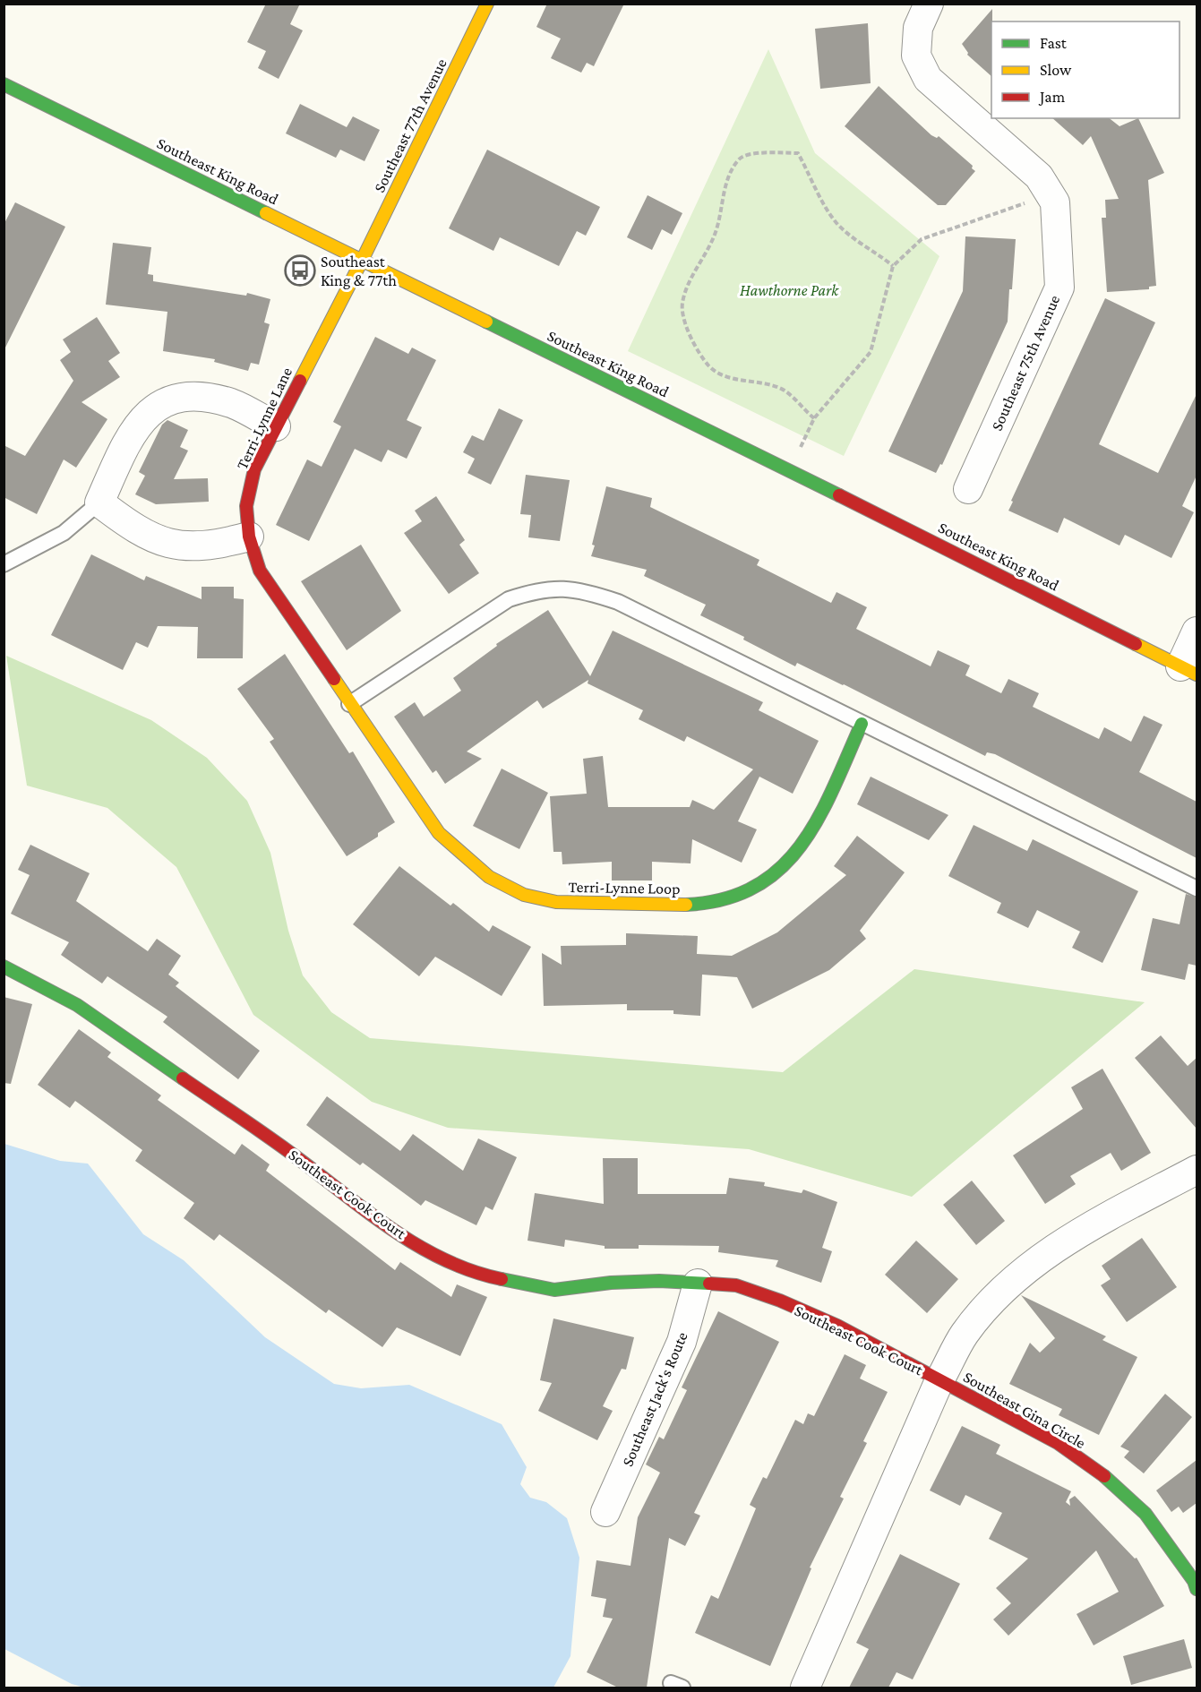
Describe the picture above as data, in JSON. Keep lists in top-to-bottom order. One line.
{"streets":{"street":["Southeast 77th Avenue","Southeast King Road","Southeast 75th Avenue","Terri-Lynne Lane","Terri-Lynne Loop","Southeast Cook Court","Southeast Jack's Route","Southeast Gina Circle"]},"crossings":[["Southeast 77th Avenue","Southeast King Road"],["Southeast 77th Avenue","Terri-Lynne Lane"],["Southeast King Road","Terri-Lynne Lane"],["Terri-Lynne Lane","Terri-Lynne Loop"],["Southeast Cook Court","Southeast Jack's Route"],["Southeast Cook Court","Southeast Gina Circle"]],"parks":["Hawthorne Park"],"places":{"bus stop":["Southeast King & 77th"]},"legend":["Fast","Slow","Jam"]}
